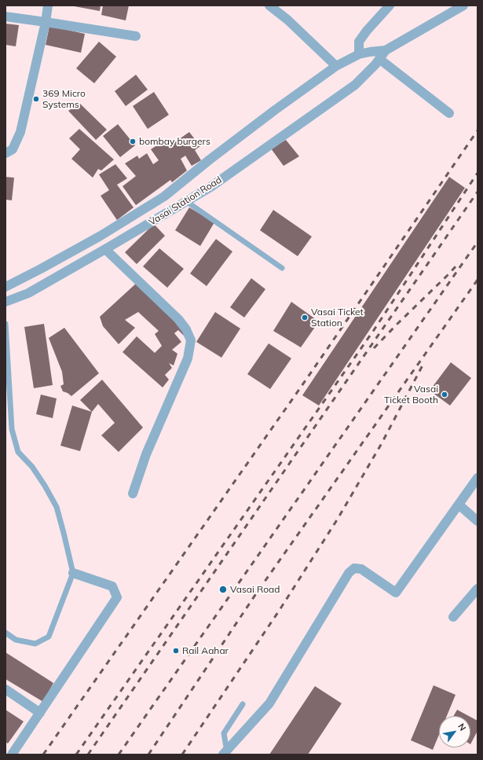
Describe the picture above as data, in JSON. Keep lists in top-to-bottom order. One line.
{"streets":{"street":["Vasai Station Road"]},"places":["369 Micro Systems","bombay burgers","Vasai Ticket Station","Vasai Ticket Booth","Vasai Road","Rail Aahar"],"north":"top right"}
